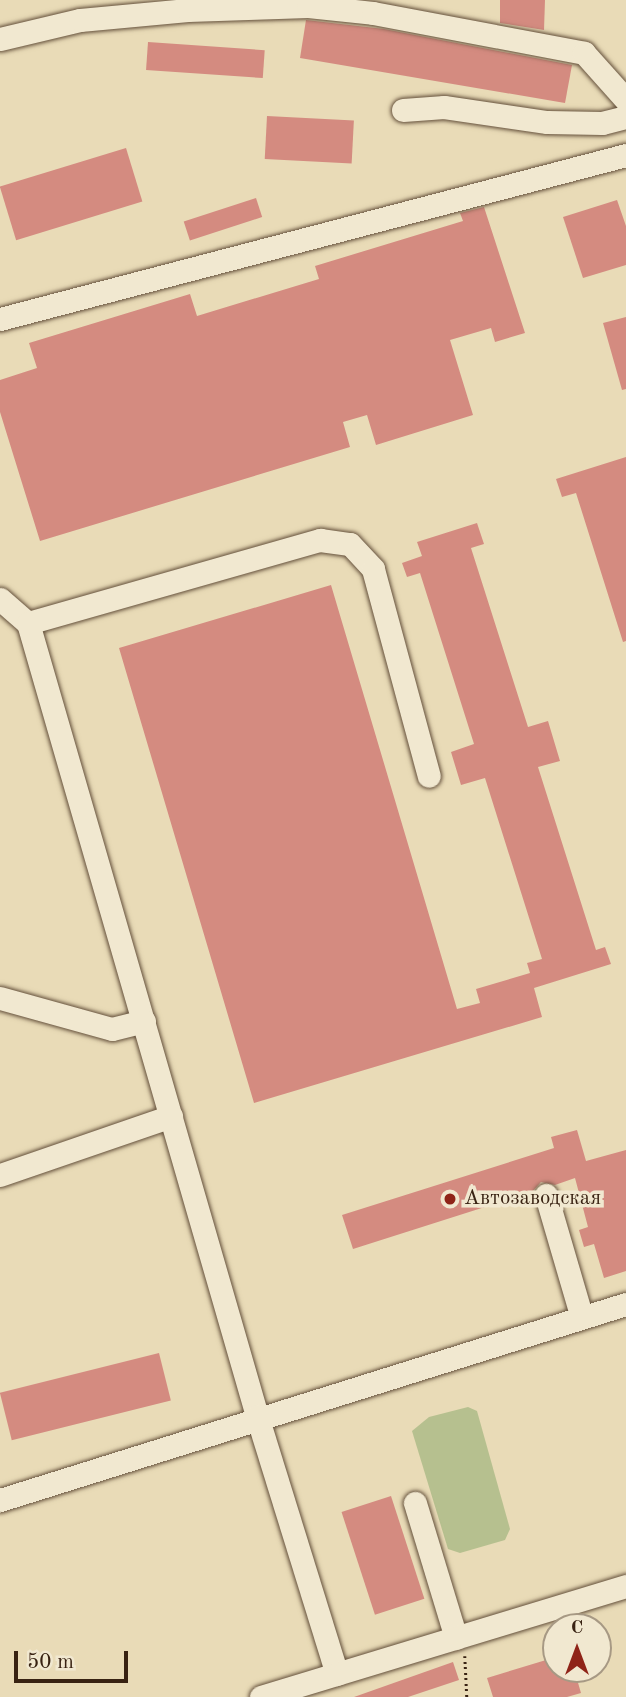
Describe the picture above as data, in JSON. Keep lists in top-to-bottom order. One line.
{"places":["Автозаводская"],"scale_bar":"50 m","north":"top"}
